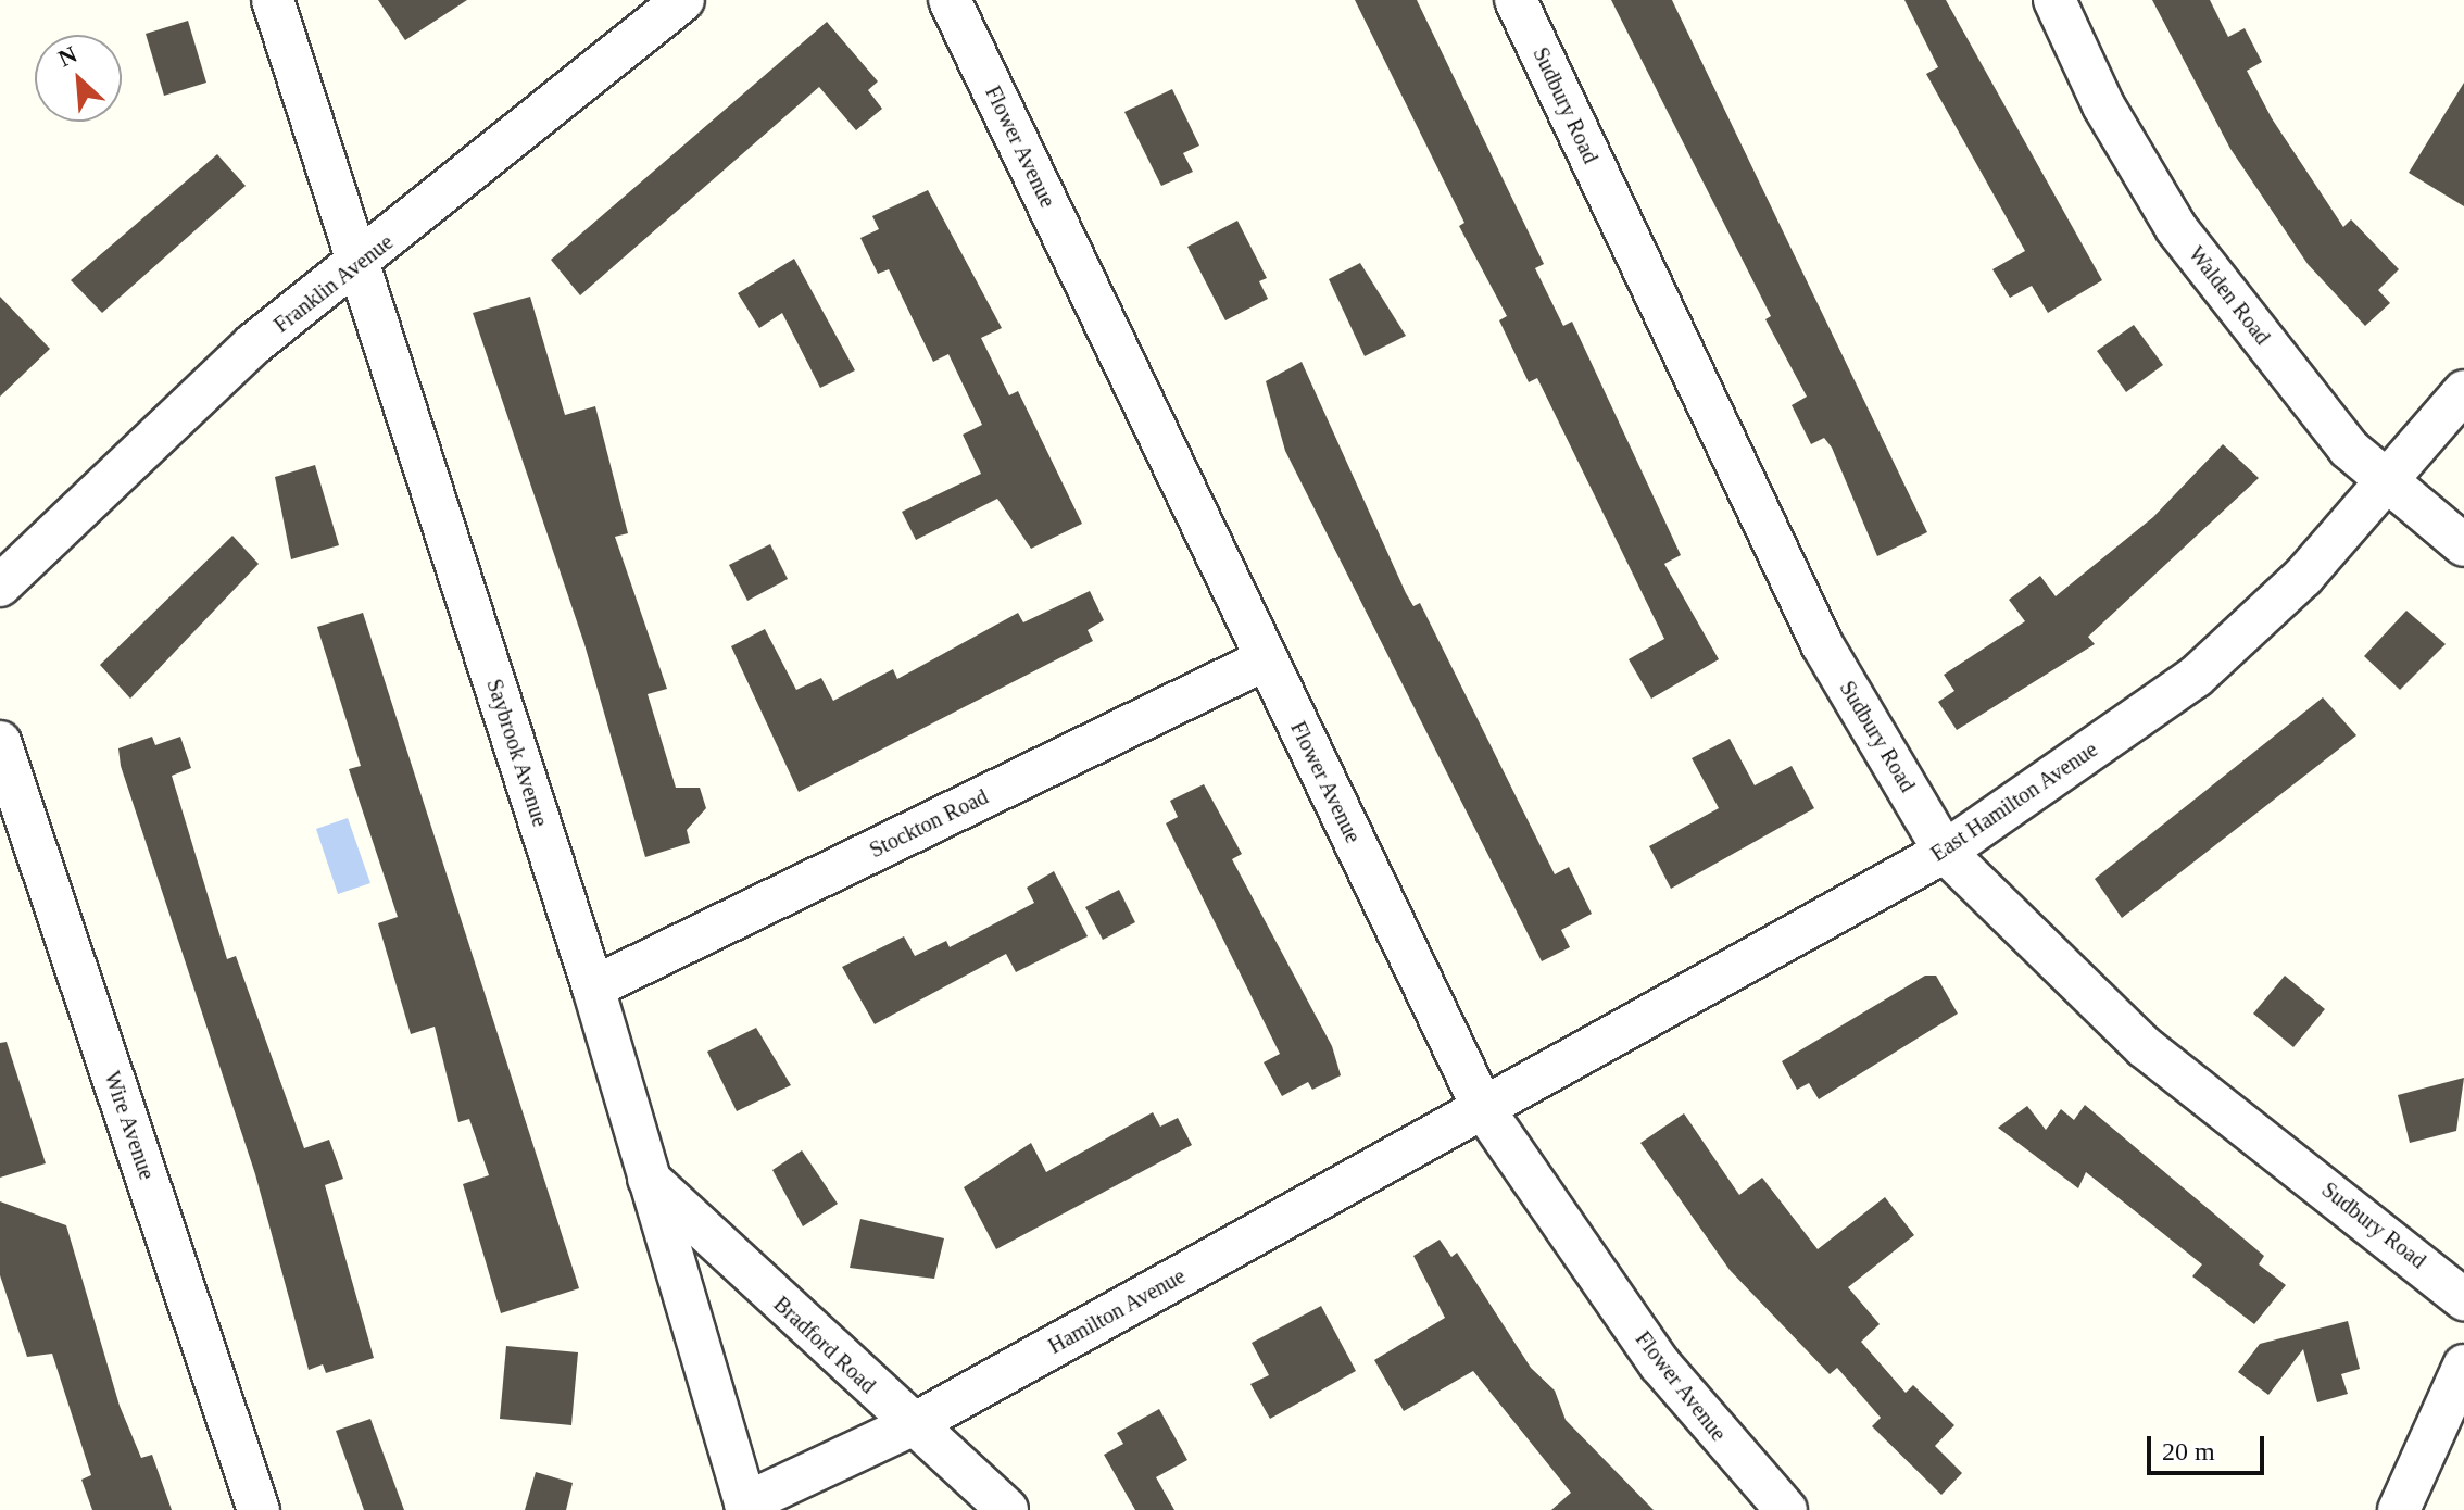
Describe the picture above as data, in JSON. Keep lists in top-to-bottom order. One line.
{"streets":{"street":["Sudbury Road","Flower Avenue","Franklin Avenue","Walden Road","Saybrook Avenue","East Hamilton Avenue","Stockton Road","Wire Avenue","Hamilton Avenue","Bradford Road"]},"crossings":[["Sudbury Road","East Hamilton Avenue"],["Flower Avenue","East Hamilton Avenue"],["Flower Avenue","Stockton Road"],["Flower Avenue","Hamilton Avenue"],["Franklin Avenue","Saybrook Avenue"],["Walden Road","East Hamilton Avenue"],["Saybrook Avenue","Stockton Road"],["Saybrook Avenue","Hamilton Avenue"],["Saybrook Avenue","Bradford Road"],["East Hamilton Avenue","Hamilton Avenue"],["Hamilton Avenue","Bradford Road"]],"scale_bar":"20 m","north":"top left"}
